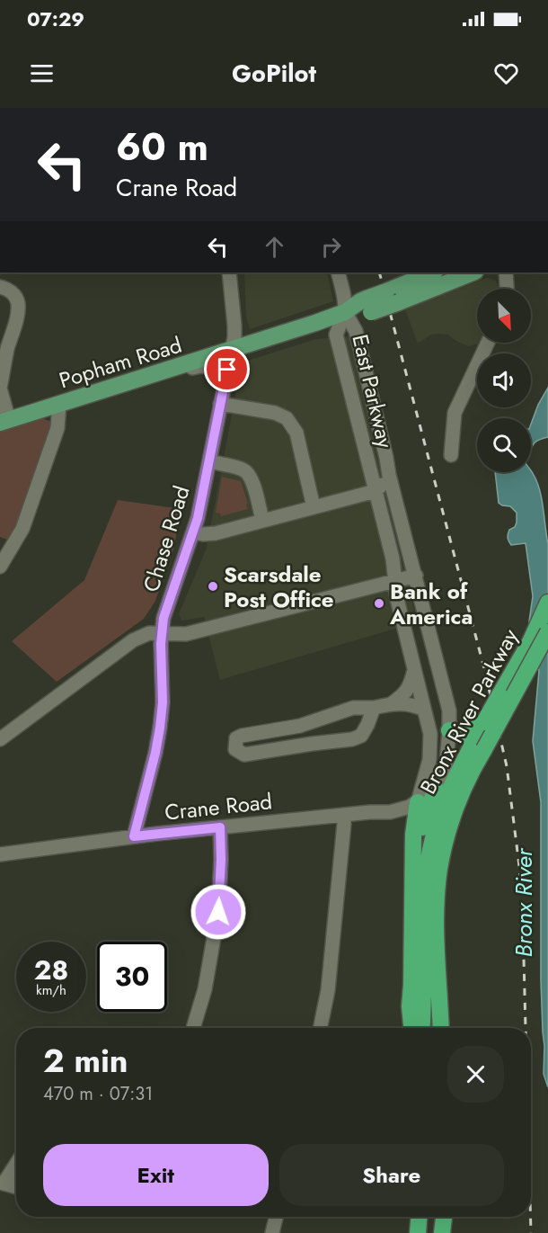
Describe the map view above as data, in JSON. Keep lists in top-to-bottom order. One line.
{"streets":{"highway":["Bronx River Parkway"],"main road":["Popham Road"],"street":["East Parkway","Chase Road","Crane Road"]},"crossings":[["Popham Road","East Parkway"],["Popham Road","Chase Road"],["East Parkway","Crane Road"],["Chase Road","Crane Road"]],"water":["Bronx River"],"places":["Scarsdale Post Office","Bank of America"],"north":"bottom right","page":{"status":"07:29","header":"GoPilot","turn":["60 m","Crane Road"],"speed":"28 km/h","limit":"30","heading":["2 min","470 m · 07:31"],"buttons":["Exit","Share"]}}
